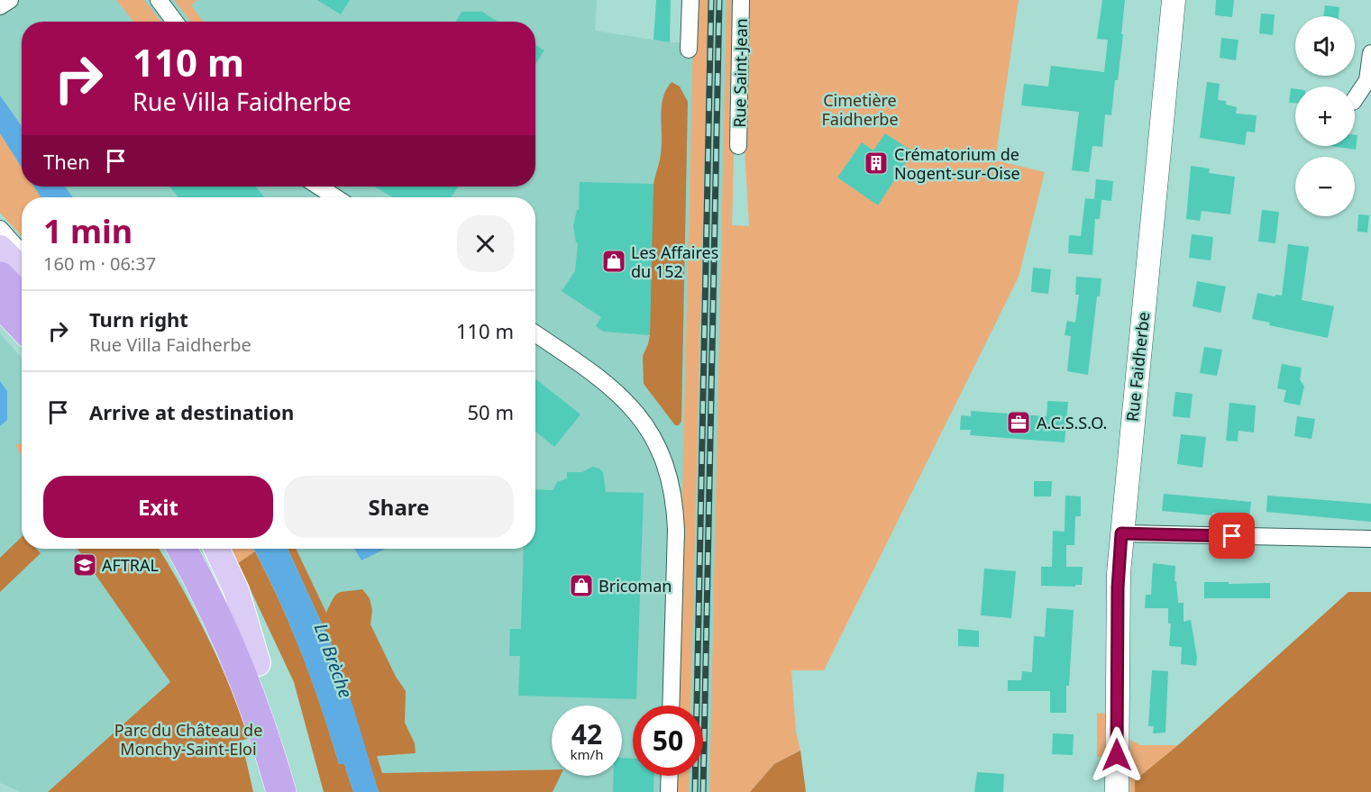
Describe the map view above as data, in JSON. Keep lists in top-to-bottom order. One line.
{"streets":{"main road":["Rue Faidherbe"],"street":["Rue Saint-Jean"]},"water":["La Brèche"],"parks":["Cimetière Faidherbe","Parc du Château de Monchy-Saint-Eloi"],"places":{"building":["Crématorium de Nogent-sur-Oise"],"shop":["Les Affaires du 152","Bricoman"],"office":["A.C.S.S.O."],"school or university":["AFTRAL"]},"page":{"map_buttons":["+","−"],"turn":["110 m","Rue Villa Faidherbe"],"then":"Then","heading":["1 min","160 m · 06:37"],"list":[{"name":"Turn right","note":"Rue Villa Faidherbe","value":"110 m"},{"name":"Arrive at destination","value":"50 m"}],"buttons":["Exit","Share"],"speed":"42 km/h","limit":"50"}}
